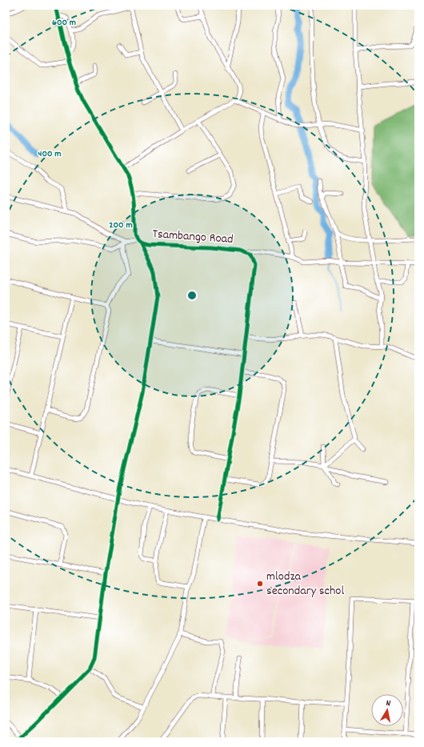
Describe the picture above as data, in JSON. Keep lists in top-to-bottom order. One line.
{"streets":{"street":["Tsambango Road"]},"places":["mlodza secondary schol"],"north":"top","rings":["600 m","400 m","200 m"]}
